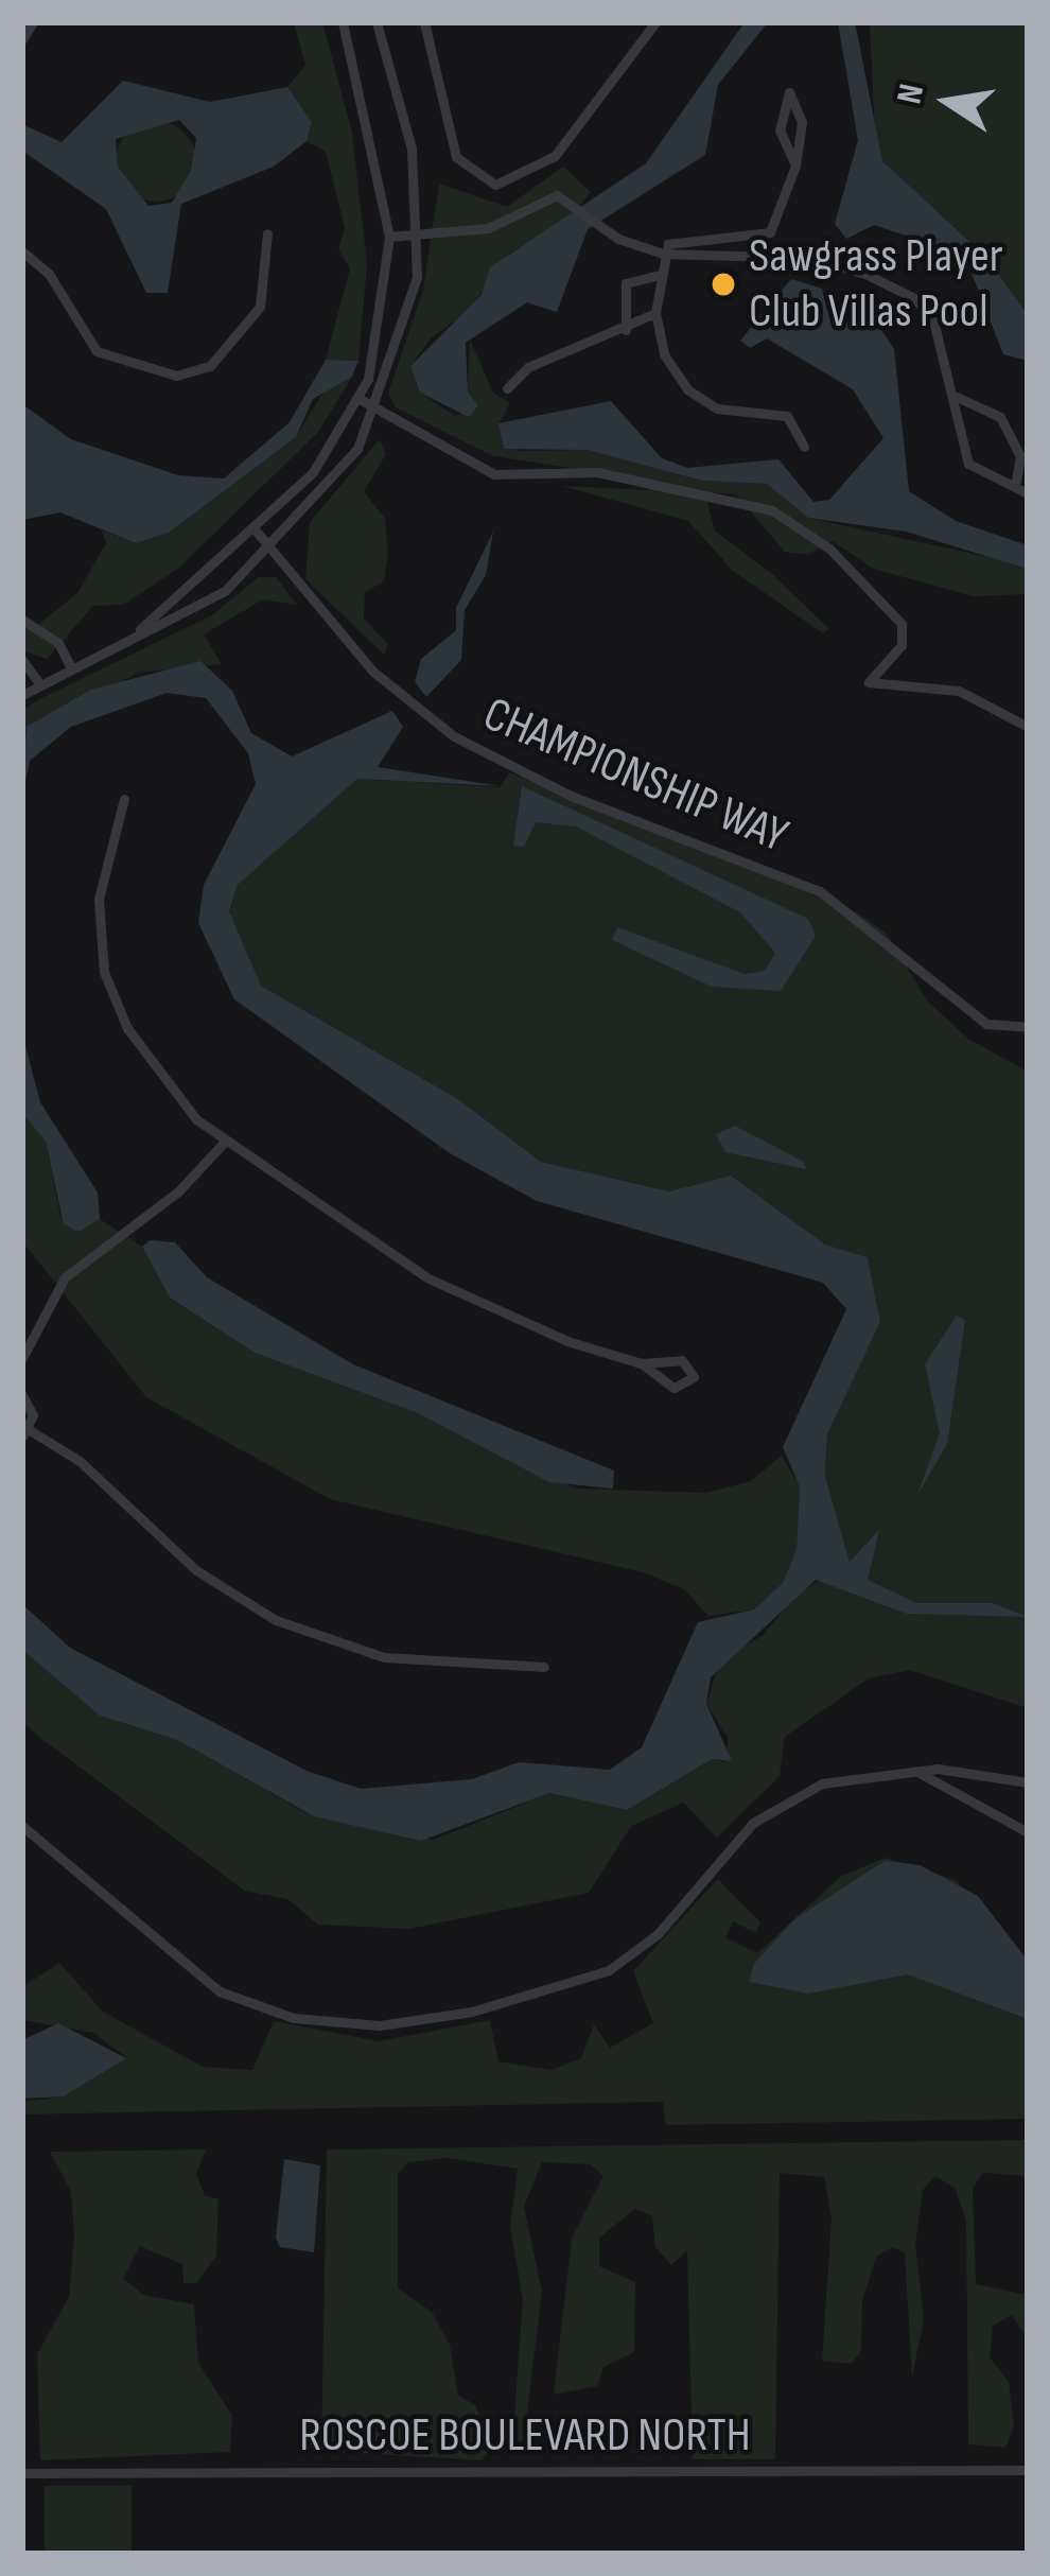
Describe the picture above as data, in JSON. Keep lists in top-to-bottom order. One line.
{"streets":{"street":["CHAMPIONSHIP WAY","ROSCOE BOULEVARD NORTH"]},"places":["Sawgrass Player Club Villas Pool"],"north":"left"}
